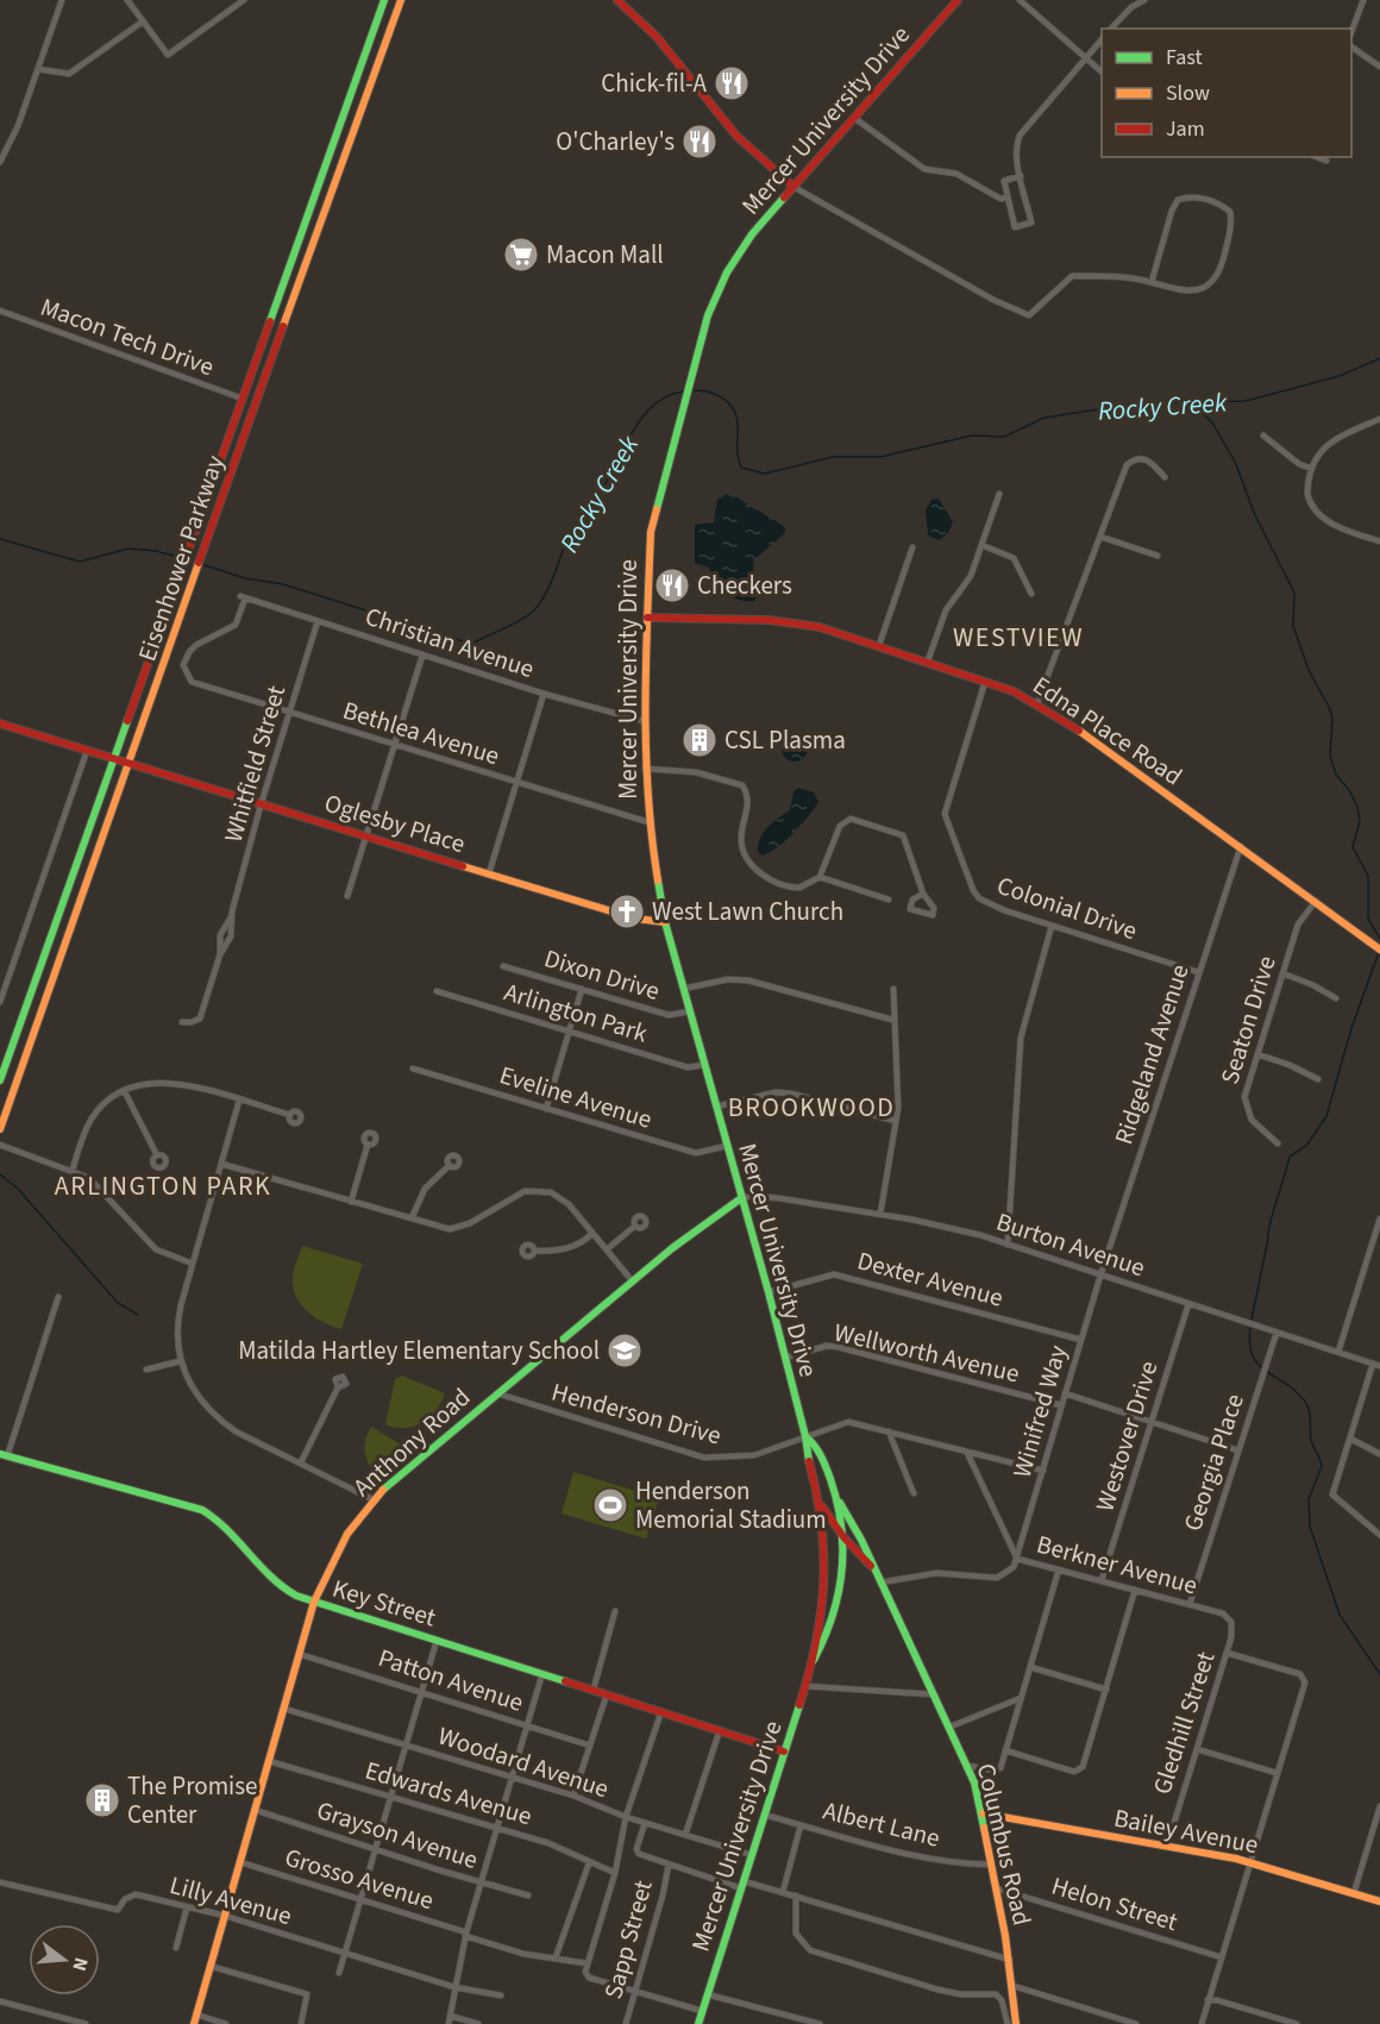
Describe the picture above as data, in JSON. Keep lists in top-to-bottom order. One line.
{"streets":{"main road":["Mercer University Drive","Eisenhower Parkway","Edna Place Road","Oglesby Place","Anthony Road","Key Street","Bailey Avenue","Columbus Road"],"street":["Macon Tech Drive","Christian Avenue","Bethlea Avenue","Whitfield Street","Colonial Drive","Dixon Drive","Arlington Park","Seaton Drive","Ridgeland Avenue","Eveline Avenue","Burton Avenue","Dexter Avenue","Wellworth Avenue","Winifred Way","Henderson Drive","Westover Drive","Georgia Place","Berkner Avenue","Patton Avenue","Gledhill Street","Woodard Avenue","Edwards Avenue","Albert Lane","Grayson Avenue","Grosso Avenue","Lilly Avenue","Helon Street","Sapp Street"]},"crossings":[["Mercer University Drive","Christian Avenue"],["Mercer University Drive","Edna Place Road"],["Mercer University Drive","Bethlea Avenue"],["Mercer University Drive","Oglesby Place"],["Mercer University Drive","Dixon Drive"],["Mercer University Drive","Arlington Park"],["Mercer University Drive","Eveline Avenue"],["Mercer University Drive","Burton Avenue"],["Mercer University Drive","Dexter Avenue"],["Mercer University Drive","Wellworth Avenue"],["Mercer University Drive","Henderson Drive"],["Mercer University Drive","Anthony Road"],["Mercer University Drive","Key Street"],["Mercer University Drive","Woodard Avenue"],["Mercer University Drive","Albert Lane"],["Mercer University Drive","Columbus Road"],["Macon Tech Drive","Eisenhower Parkway"],["Eisenhower Parkway","Oglesby Place"],["Christian Avenue","Bethlea Avenue"],["Christian Avenue","Whitfield Street"],["Edna Place Road","Colonial Drive"],["Edna Place Road","Seaton Drive"],["Edna Place Road","Ridgeland Avenue"],["Bethlea Avenue","Whitfield Street"],["Whitfield Street","Oglesby Place"],["Colonial Drive","Ridgeland Avenue"],["Ridgeland Avenue","Burton Avenue"],["Ridgeland Avenue","Winifred Way"],["Burton Avenue","Winifred Way"],["Burton Avenue","Westover Drive"],["Burton Avenue","Anthony Road"],["Burton Avenue","Georgia Place"],["Dexter Avenue","Winifred Way"],["Wellworth Avenue","Winifred Way"],["Winifred Way","Henderson Drive"],["Winifred Way","Berkner Avenue"],["Henderson Drive","Anthony Road"],["Westover Drive","Berkner Avenue"],["Anthony Road","Key Street"],["Anthony Road","Patton Avenue"],["Anthony Road","Woodard Avenue"],["Anthony Road","Edwards Avenue"],["Anthony Road","Grayson Avenue"],["Anthony Road","Grosso Avenue"],["Anthony Road","Lilly Avenue"],["Georgia Place","Berkner Avenue"],["Berkner Avenue","Gledhill Street"],["Berkner Avenue","Columbus Road"],["Gledhill Street","Bailey Avenue"],["Albert Lane","Columbus Road"],["Bailey Avenue","Columbus Road"],["Columbus Road","Helon Street"]],"districts":["WESTVIEW","BROOKWOOD","ARLINGTON PARK"],"water":["Rocky Creek"],"places":{"restaurant":["Chick-fil-A","O'Charley's","Checkers"],"supermarket":["Macon Mall"],"building":["CSL Plasma","The Promise Center"],"church":["West Lawn Church"],"school or university":["Matilda Hartley Elementary School"],"sports":["Henderson Memorial Stadium"]},"legend":["Fast","Slow","Jam"],"north":"right"}
